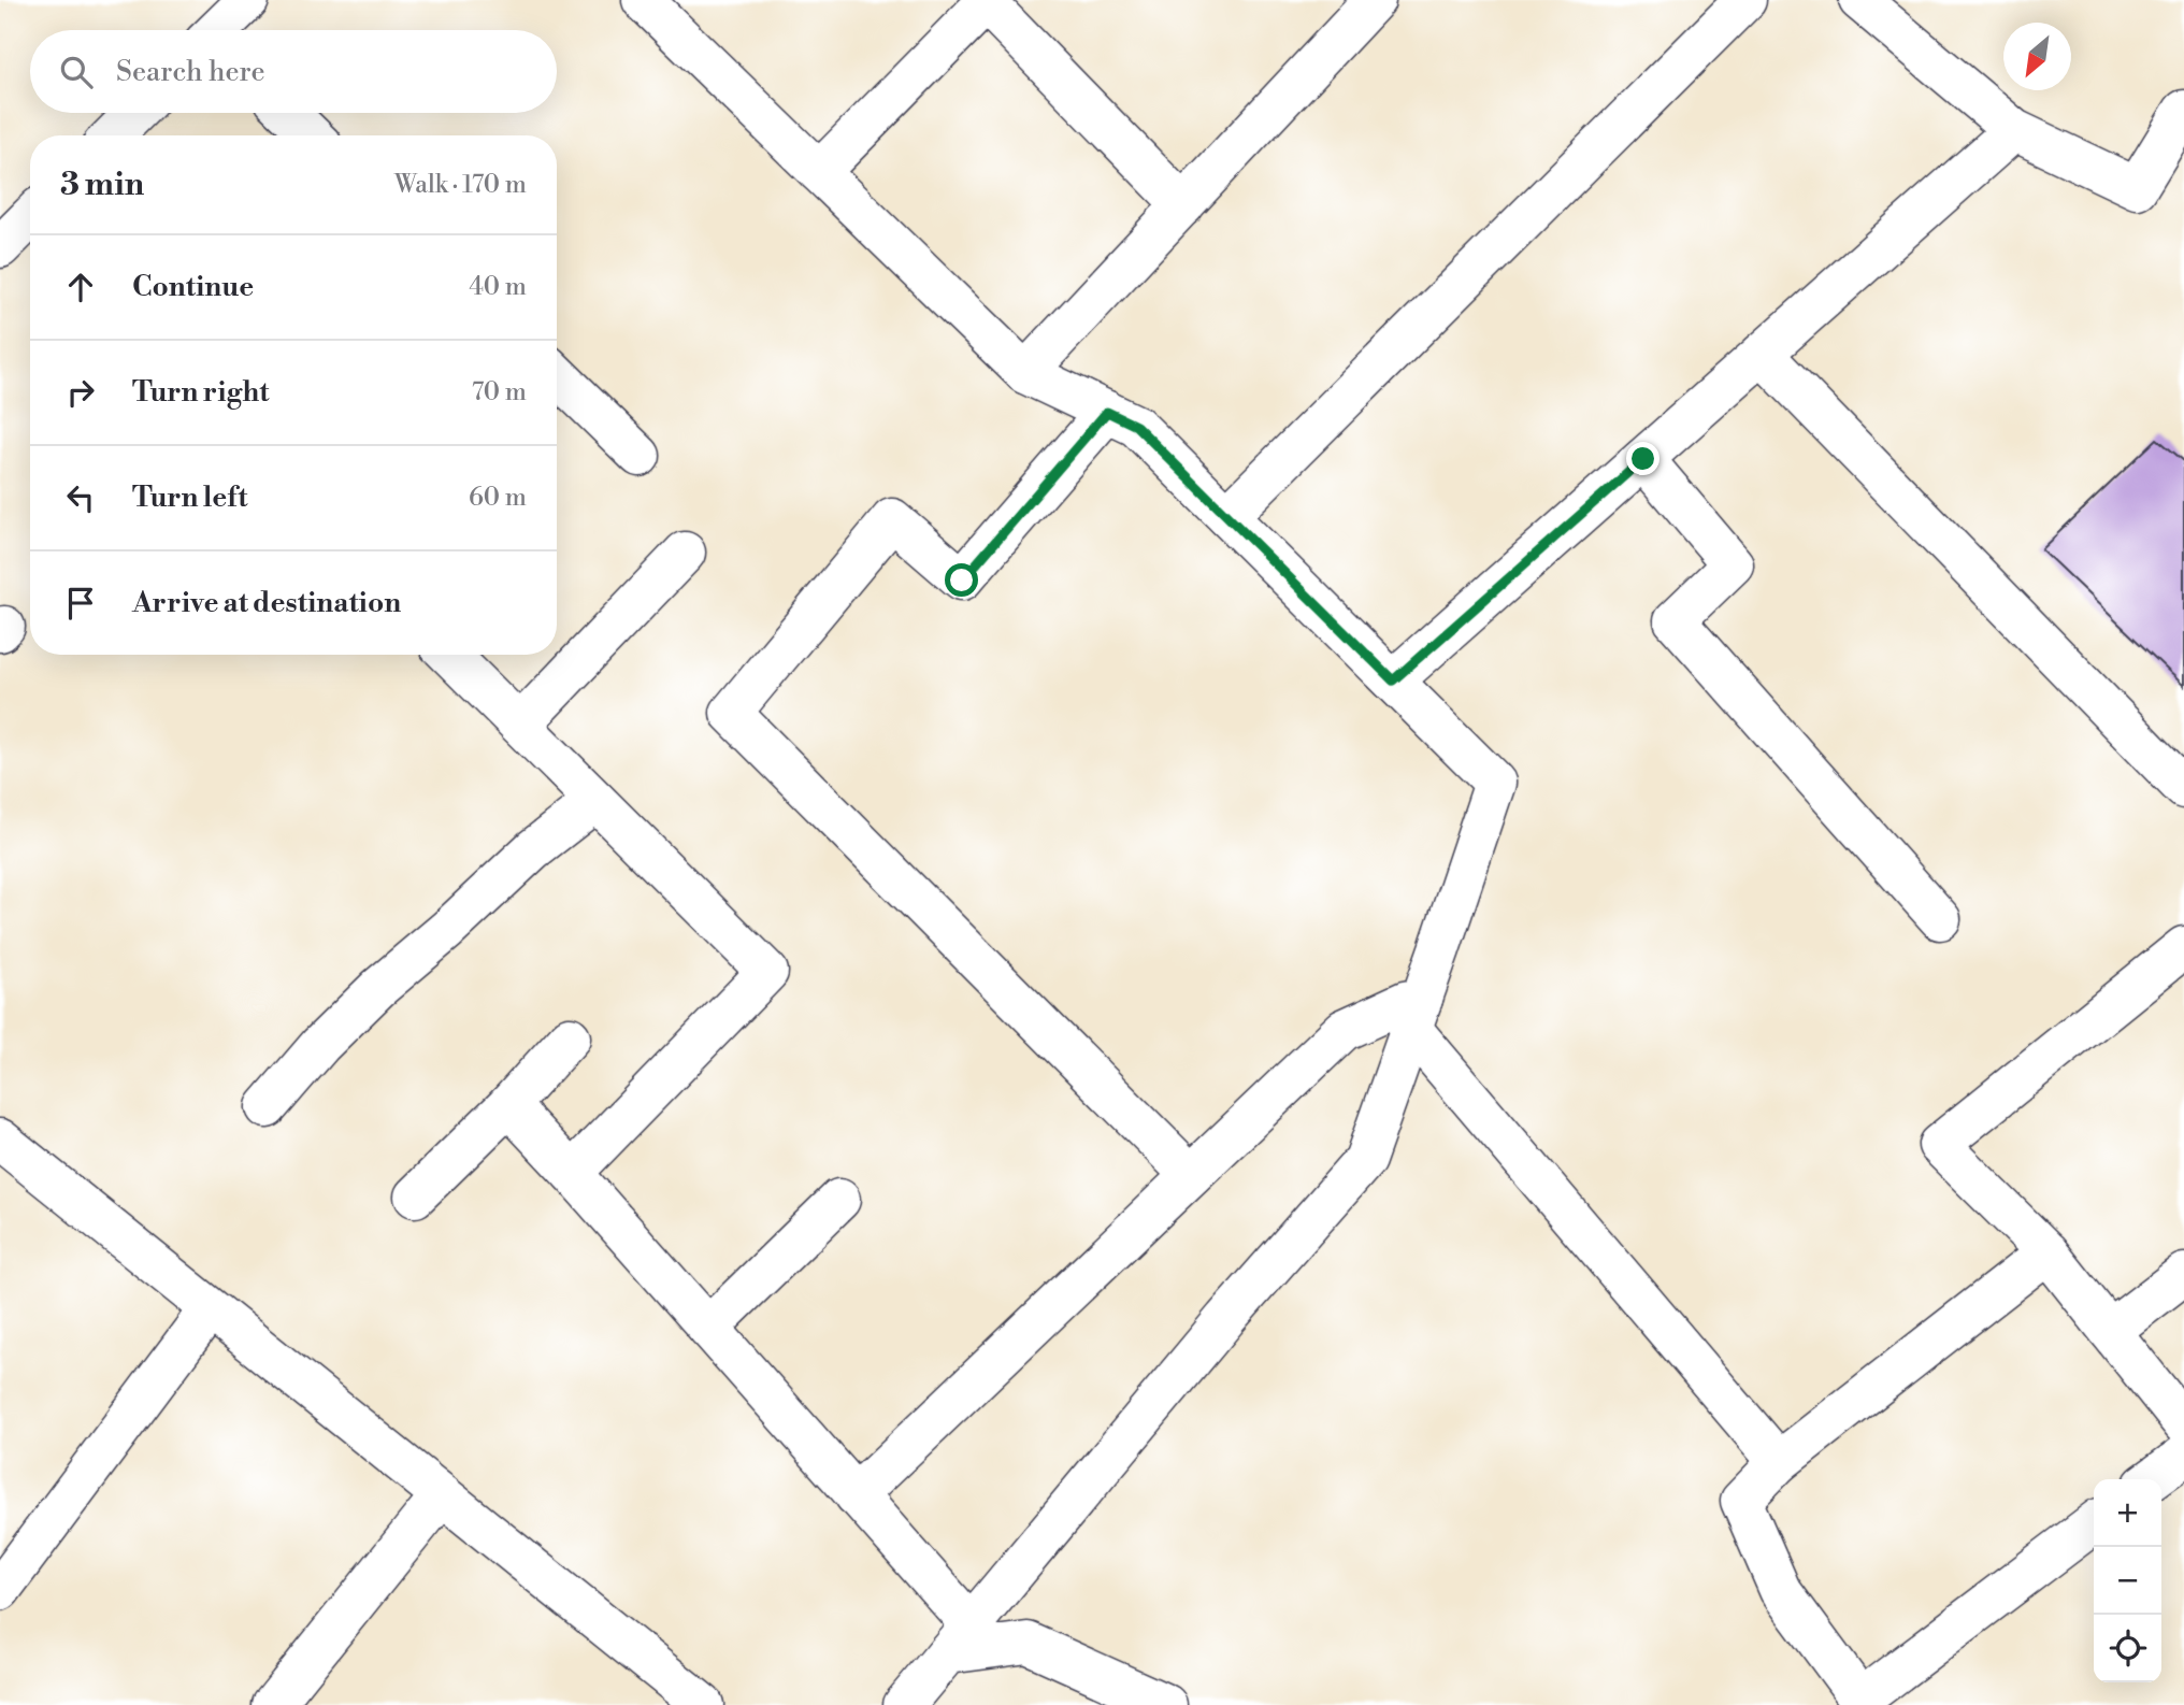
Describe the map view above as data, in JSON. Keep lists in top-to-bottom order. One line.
{"north":"bottom left","page":{"search":"Search here","heading":["3 min","Walk · 170 m"],"list":[["Continue","40 m"],["Turn right","70 m"],["Turn left","60 m"],"Arrive at destination"],"map_buttons":["+","−"]}}
